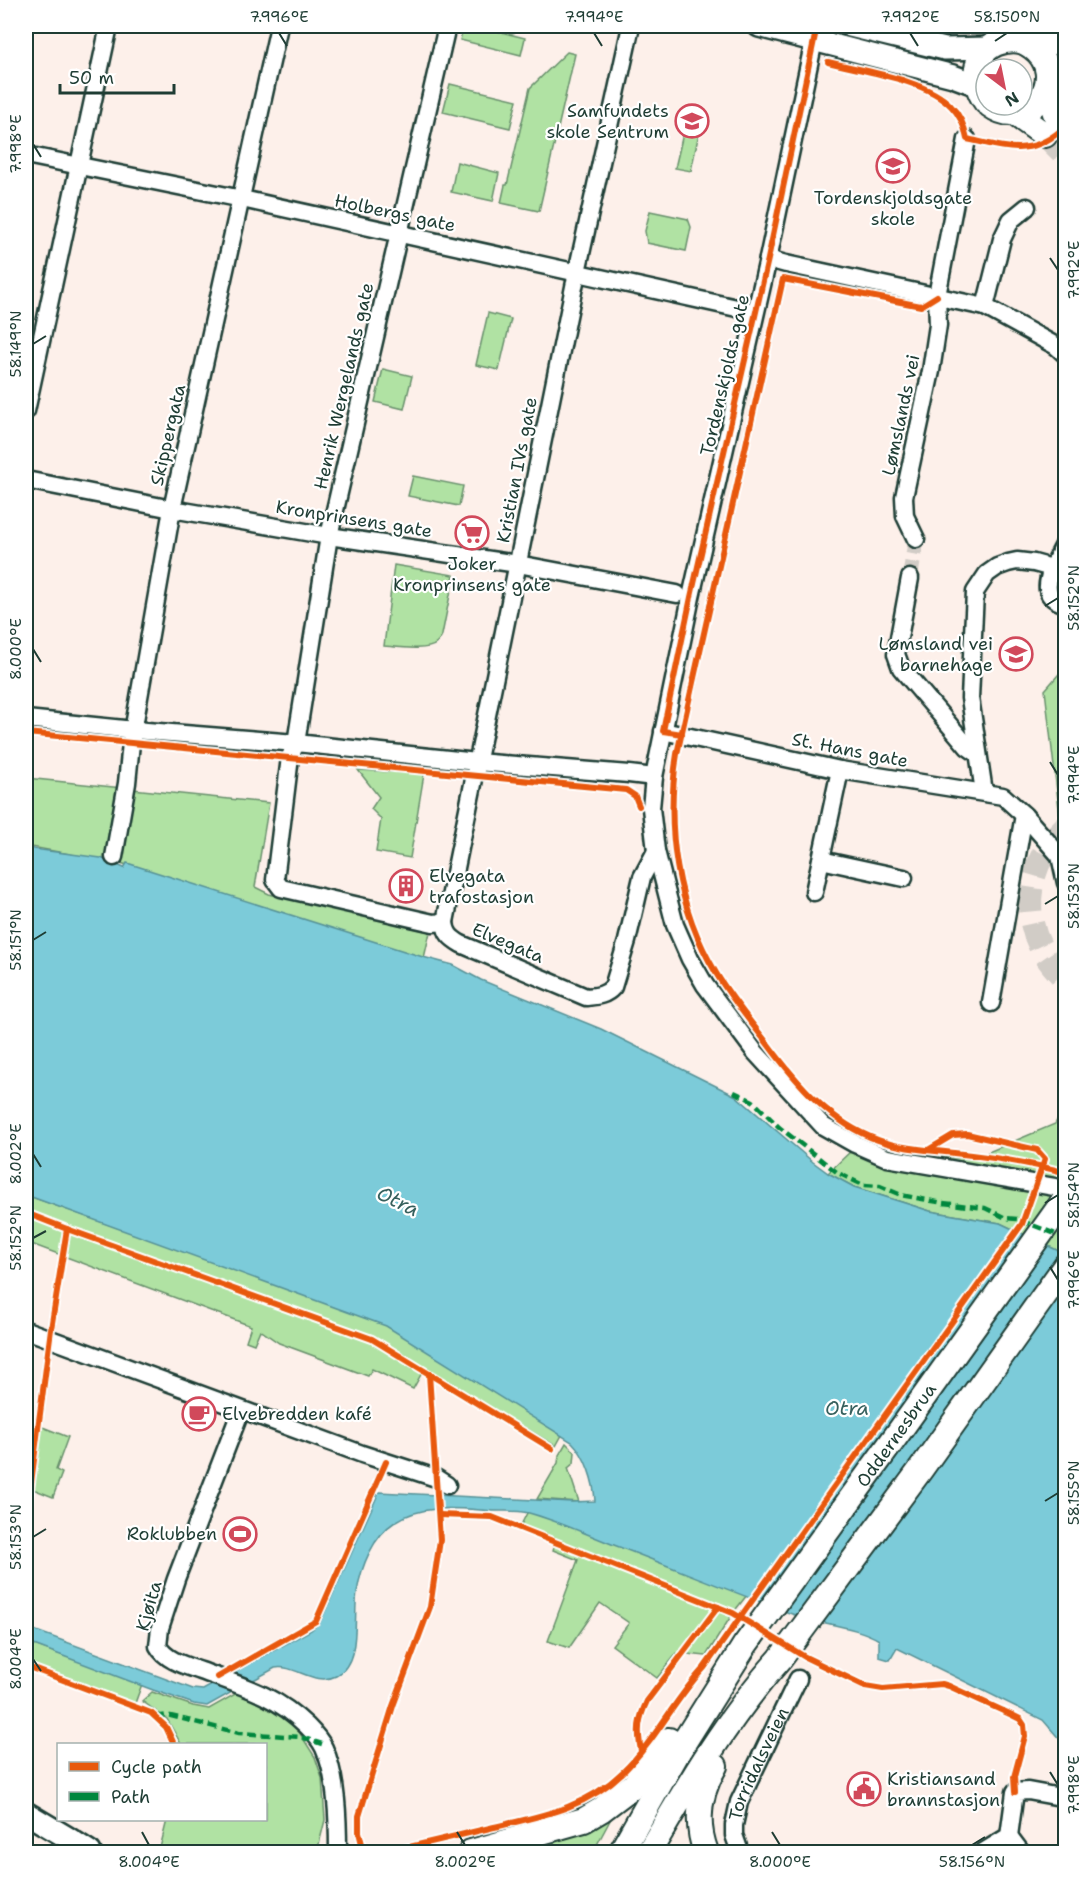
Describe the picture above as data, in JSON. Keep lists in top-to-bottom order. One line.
{"streets":{"highway":["Oddernesbrua"],"street":["Holbergs gate","Tordenskjolds gate","Henrik Wergelands gate","Lømslands vei","Skippergata","Kristian IVs gate","Kronprinsens gate","St. Hans gate","Elvegata","Kjøita","Torridalsveien"]},"crossings":[["Holbergs gate","Tordenskjolds gate"],["Holbergs gate","Henrik Wergelands gate"],["Holbergs gate","Skippergata"],["Holbergs gate","Kristian IVs gate"],["Tordenskjolds gate","St. Hans gate"],["Tordenskjolds gate","Elvegata"],["Henrik Wergelands gate","Kronprinsens gate"],["Skippergata","Kronprinsens gate"],["Kristian IVs gate","Kronprinsens gate"],["Kristian IVs gate","Elvegata"]],"water":["Otra"],"places":{"school or university":["Samfundets skole Sentrum","Tordenskjoldsgate skole","Lømsland vei barnehage"],"supermarket":["Joker Kronprinsens gate"],"building":["Elvegata trafostasjon"],"cafe":["Elvebredden kafé"],"sports":["Roklubben"],"public building":["Kristiansand brannstasjon"]},"legend":["Cycle path","Path"],"scale_bar":"50 m","north":"bottom right","coordinates":["7.996°E","7.994°E","7.992°E","58.150°N","7.998°E","58.149°N","58.152°N","8.000°E","58.153°N","58.151°N","8.002°E","58.154°N","58.155°N","8.004°E","58.156°N"]}
